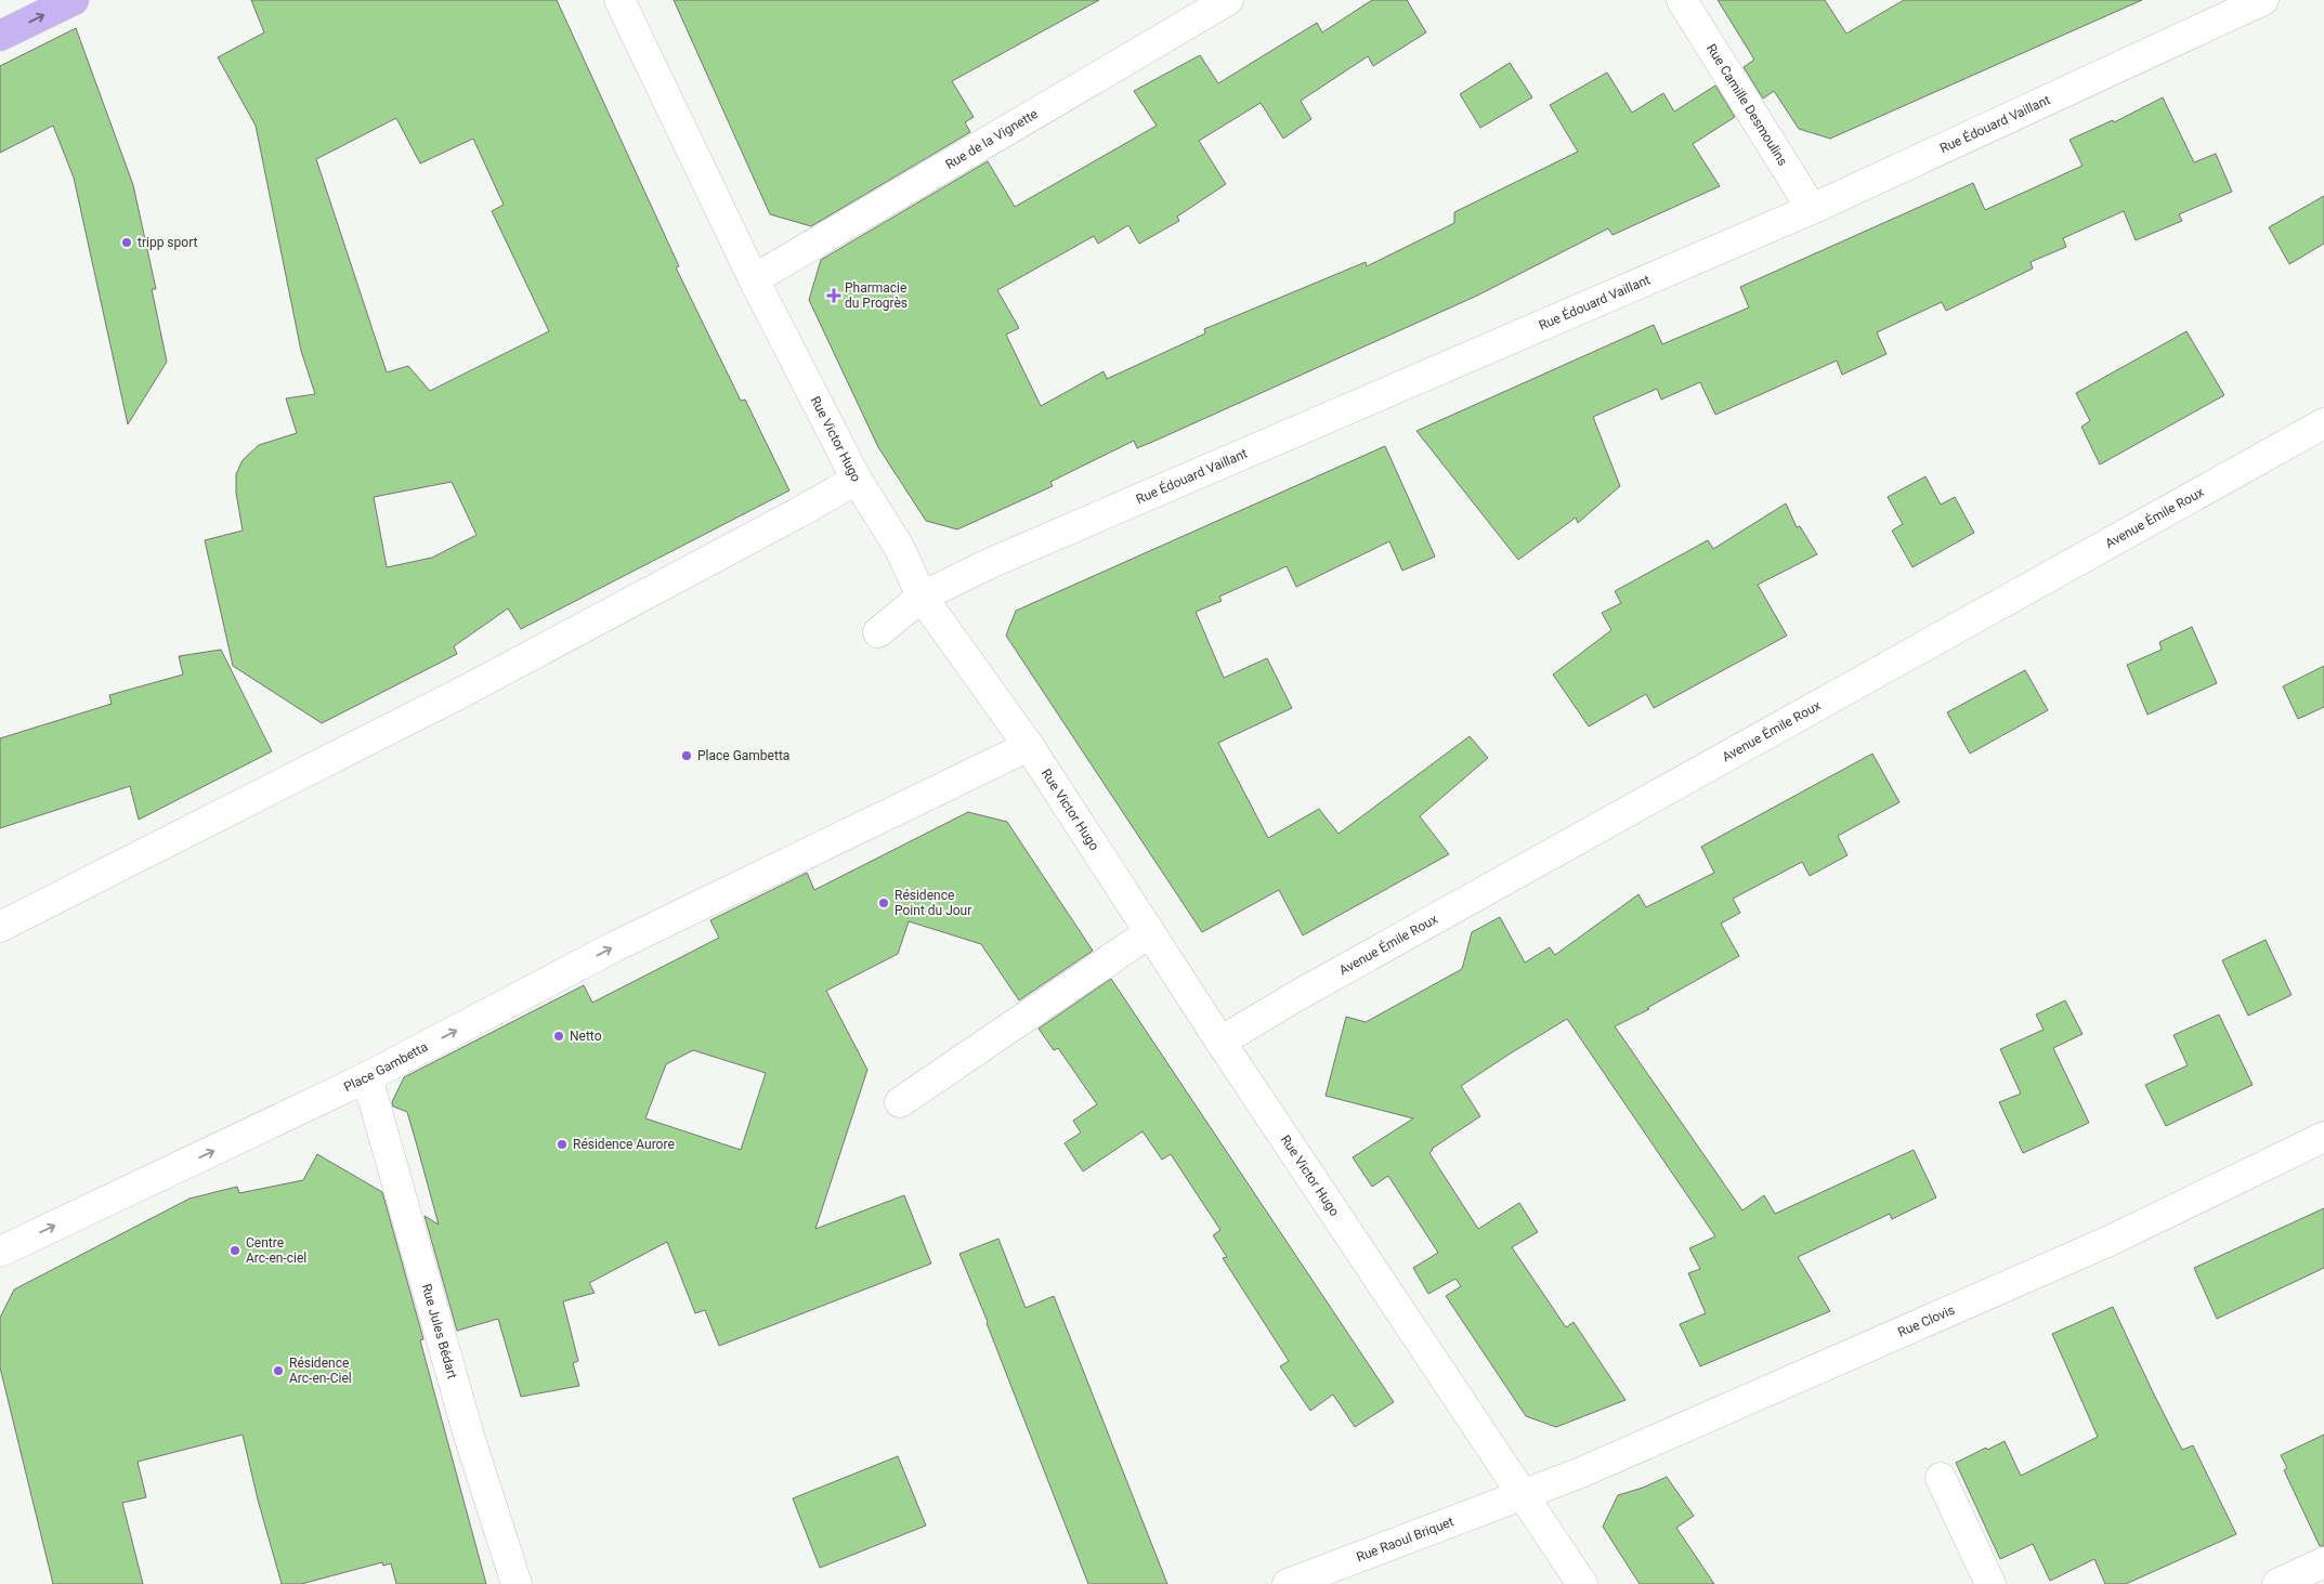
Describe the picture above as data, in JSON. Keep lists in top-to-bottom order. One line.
{"streets":{"street":["Rue Camille Desmoulins","Rue Édouard Vaillant","Rue de la Vignette","Rue Victor Hugo","Avenue Émile Roux","Place Gambetta","Rue Clovis","Rue Jules Bédart","Rue Raoul Briquet"]},"crossings":[["Rue Camille Desmoulins","Rue Édouard Vaillant"],["Rue Édouard Vaillant","Rue Victor Hugo"],["Rue de la Vignette","Rue Victor Hugo"],["Rue Victor Hugo","Avenue Émile Roux"],["Rue Victor Hugo","Place Gambetta"],["Rue Victor Hugo","Rue Clovis"],["Rue Victor Hugo","Rue Raoul Briquet"],["Place Gambetta","Rue Jules Bédart"],["Rue Clovis","Rue Raoul Briquet"]],"one_way":["Place Gambetta"],"places":{"other":["tripp sport","Place Gambetta","Résidence Point du Jour","Netto","Résidence Aurore","Centre Arc-en-ciel","Résidence Arc-en-Ciel"],"health":["Pharmacie du Progrès"]}}
